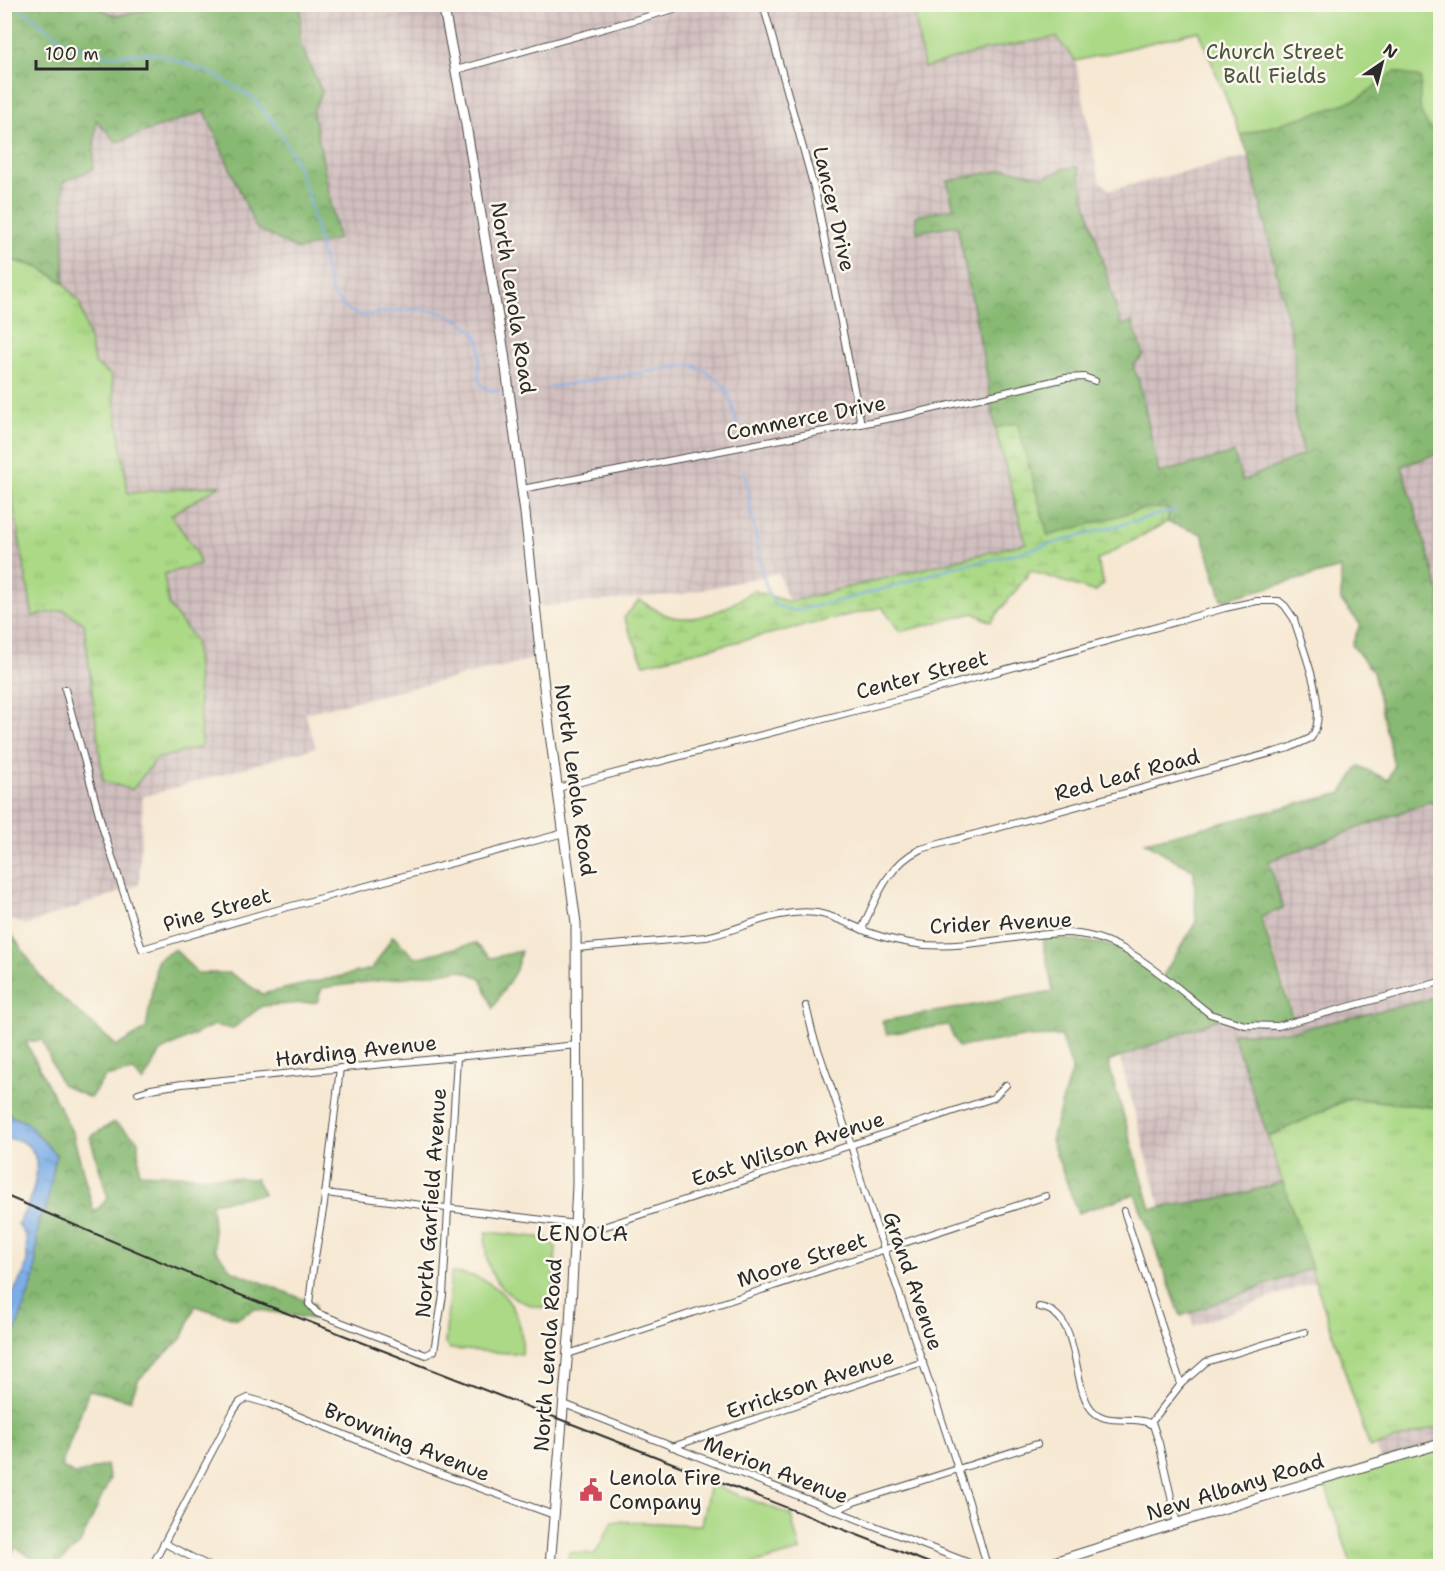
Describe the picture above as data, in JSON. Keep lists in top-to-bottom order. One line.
{"streets":{"main road":["North Lenola Road","New Albany Road"],"street":["Lancer Drive","Commerce Drive","Center Street","Red Leaf Road","Pine Street","Crider Avenue","Harding Avenue","East Wilson Avenue","North Garfield Avenue","Moore Street","Grand Avenue","Errickson Avenue","Browning Avenue","Merion Avenue"]},"crossings":[["Lancer Drive","Commerce Drive"],["North Lenola Road","Commerce Drive"],["North Lenola Road","Center Street"],["North Lenola Road","Pine Street"],["North Lenola Road","Crider Avenue"],["North Lenola Road","Harding Avenue"],["North Lenola Road","East Wilson Avenue"],["North Lenola Road","Moore Street"],["North Lenola Road","Browning Avenue"],["North Lenola Road","Merion Avenue"],["Center Street","Red Leaf Road"],["Red Leaf Road","Crider Avenue"],["Harding Avenue","North Garfield Avenue"],["East Wilson Avenue","Grand Avenue"],["Moore Street","Grand Avenue"],["Grand Avenue","Errickson Avenue"],["Errickson Avenue","Merion Avenue"]],"districts":["LENOLA"],"parks":["Church Street Ball Fields"],"places":{"public building":["Lenola Fire Company"]},"scale_bar":"100 m","north":"top right"}
